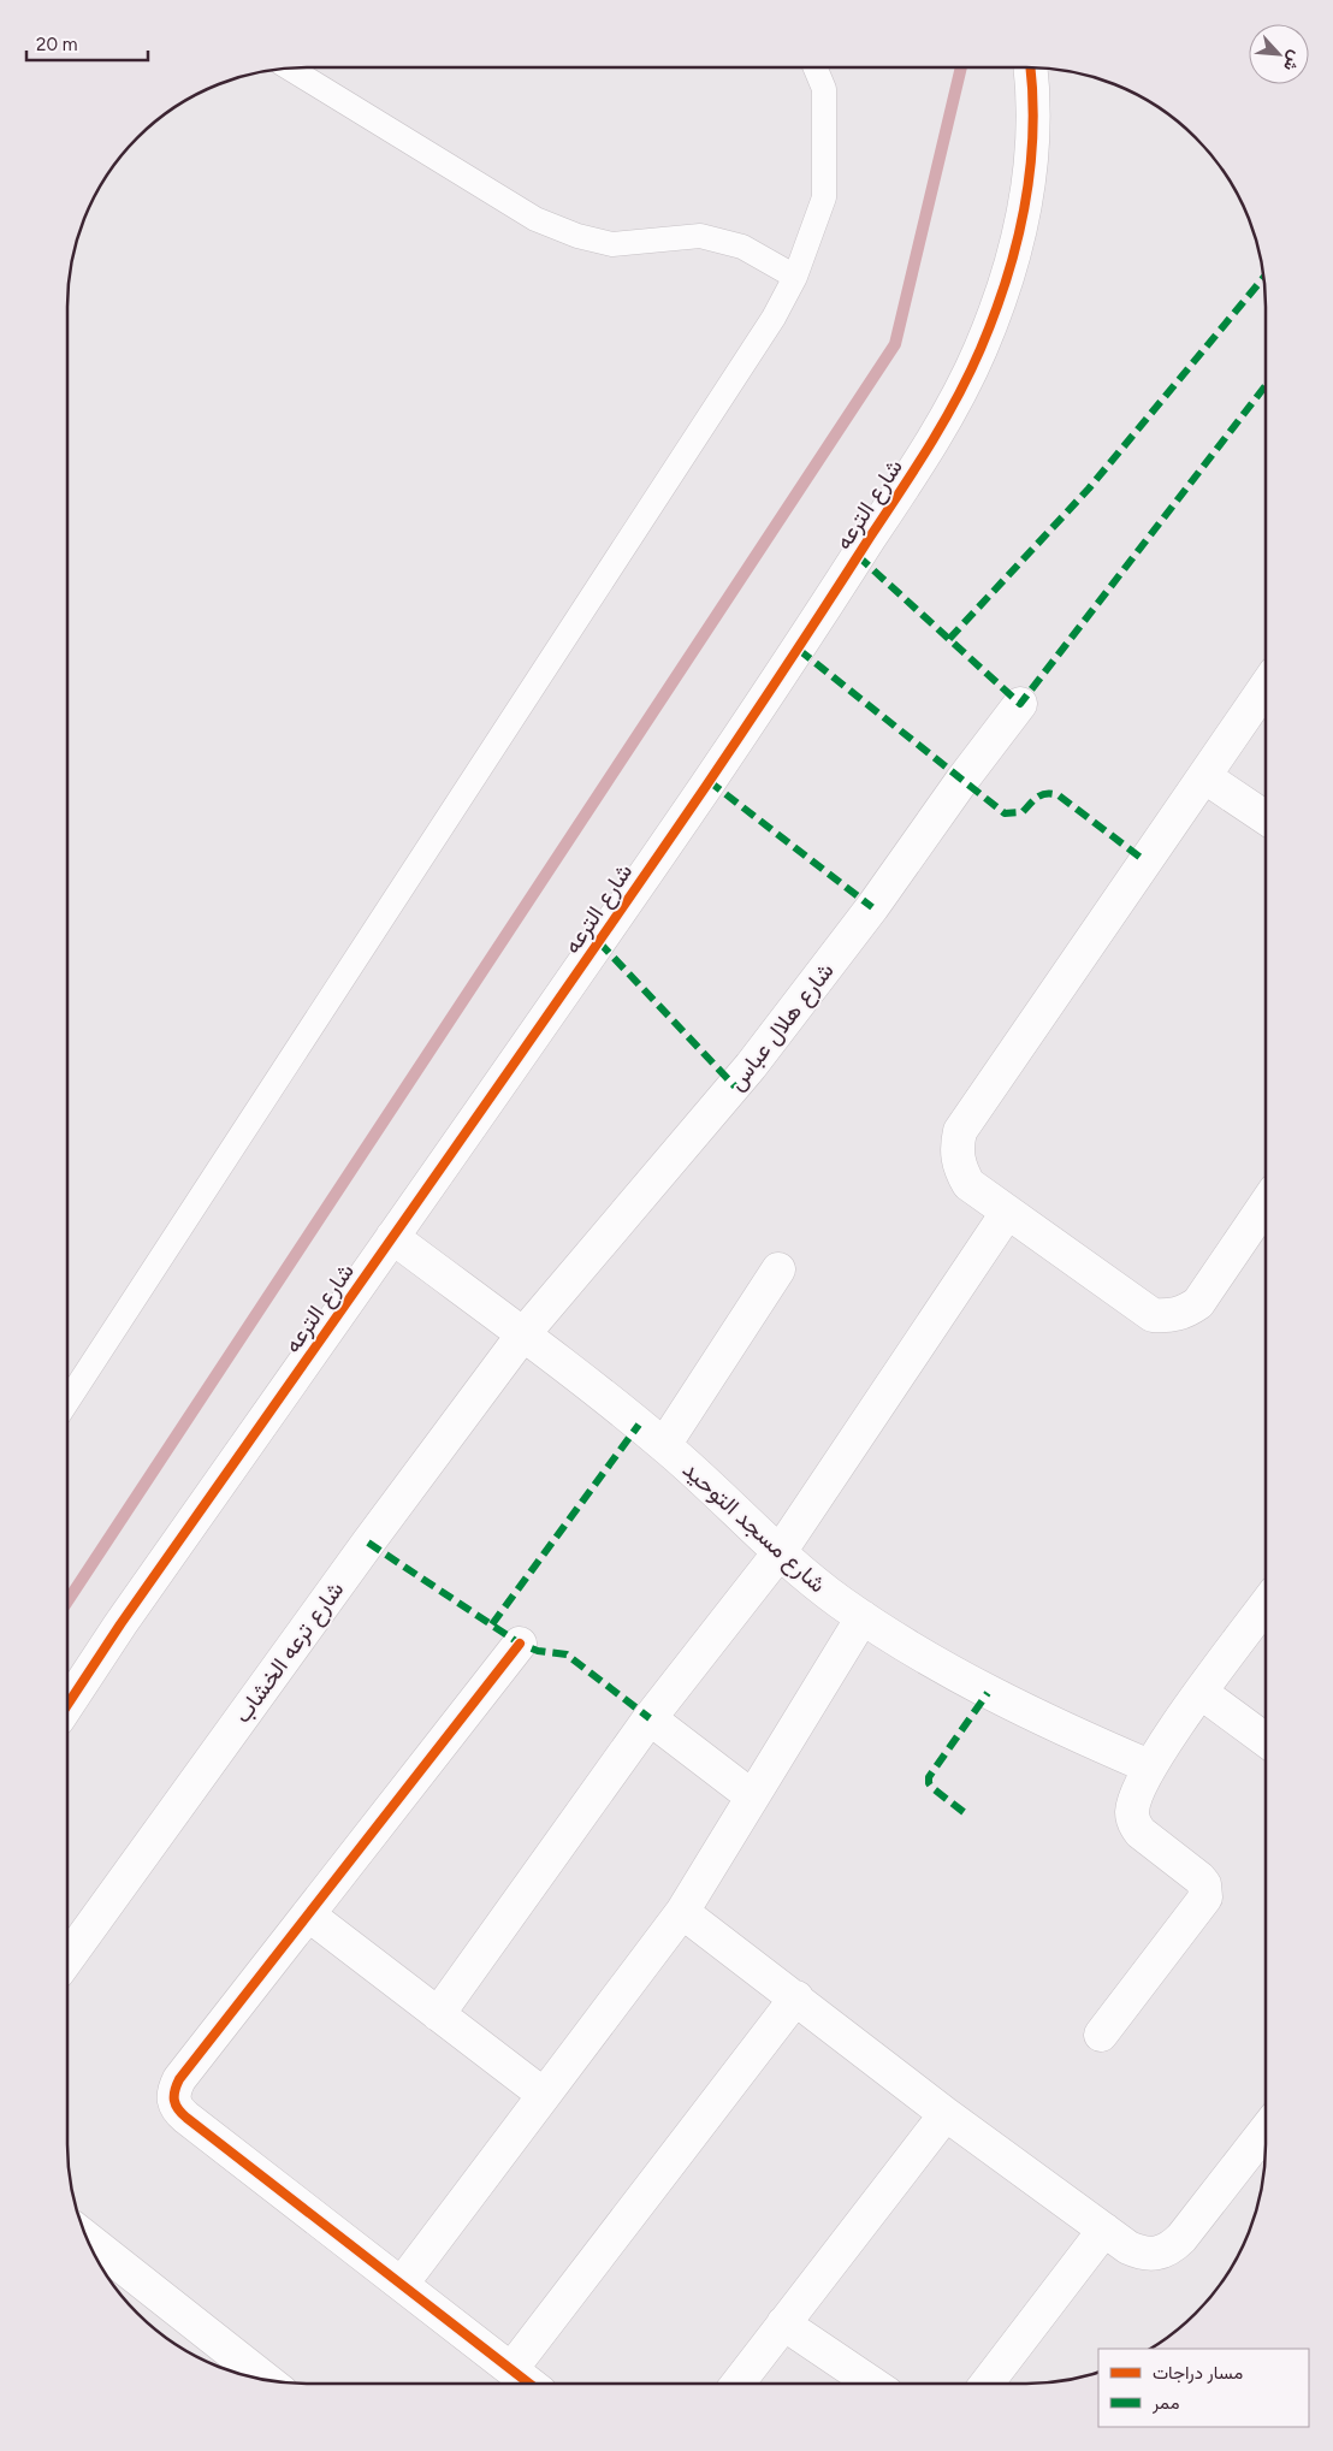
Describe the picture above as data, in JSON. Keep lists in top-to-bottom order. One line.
{"streets":{"street":["شارع الترعه","شارع هلال عباس","شارع مسجد التوحيد","شارع ترعه الخشاب"]},"crossings":[["شارع الترعه","شارع مسجد التوحيد"],["شارع هلال عباس","شارع مسجد التوحيد"],["شارع هلال عباس","شارع ترعه الخشاب"],["شارع مسجد التوحيد","شارع ترعه الخشاب"]],"legend":["مسار دراجات","ممر"],"scale_bar":"20 m","north":"bottom right"}
